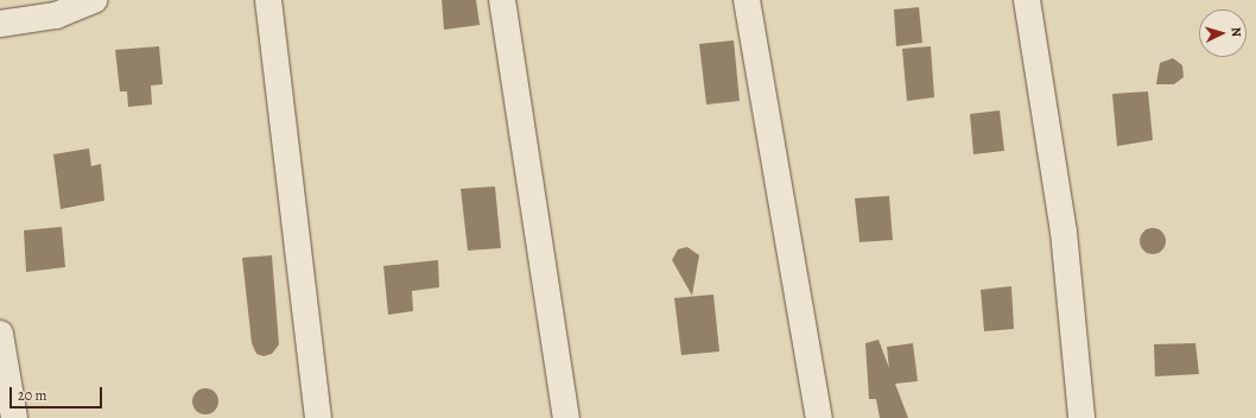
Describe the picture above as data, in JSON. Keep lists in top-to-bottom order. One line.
{"scale_bar":"20 m","north":"right"}
